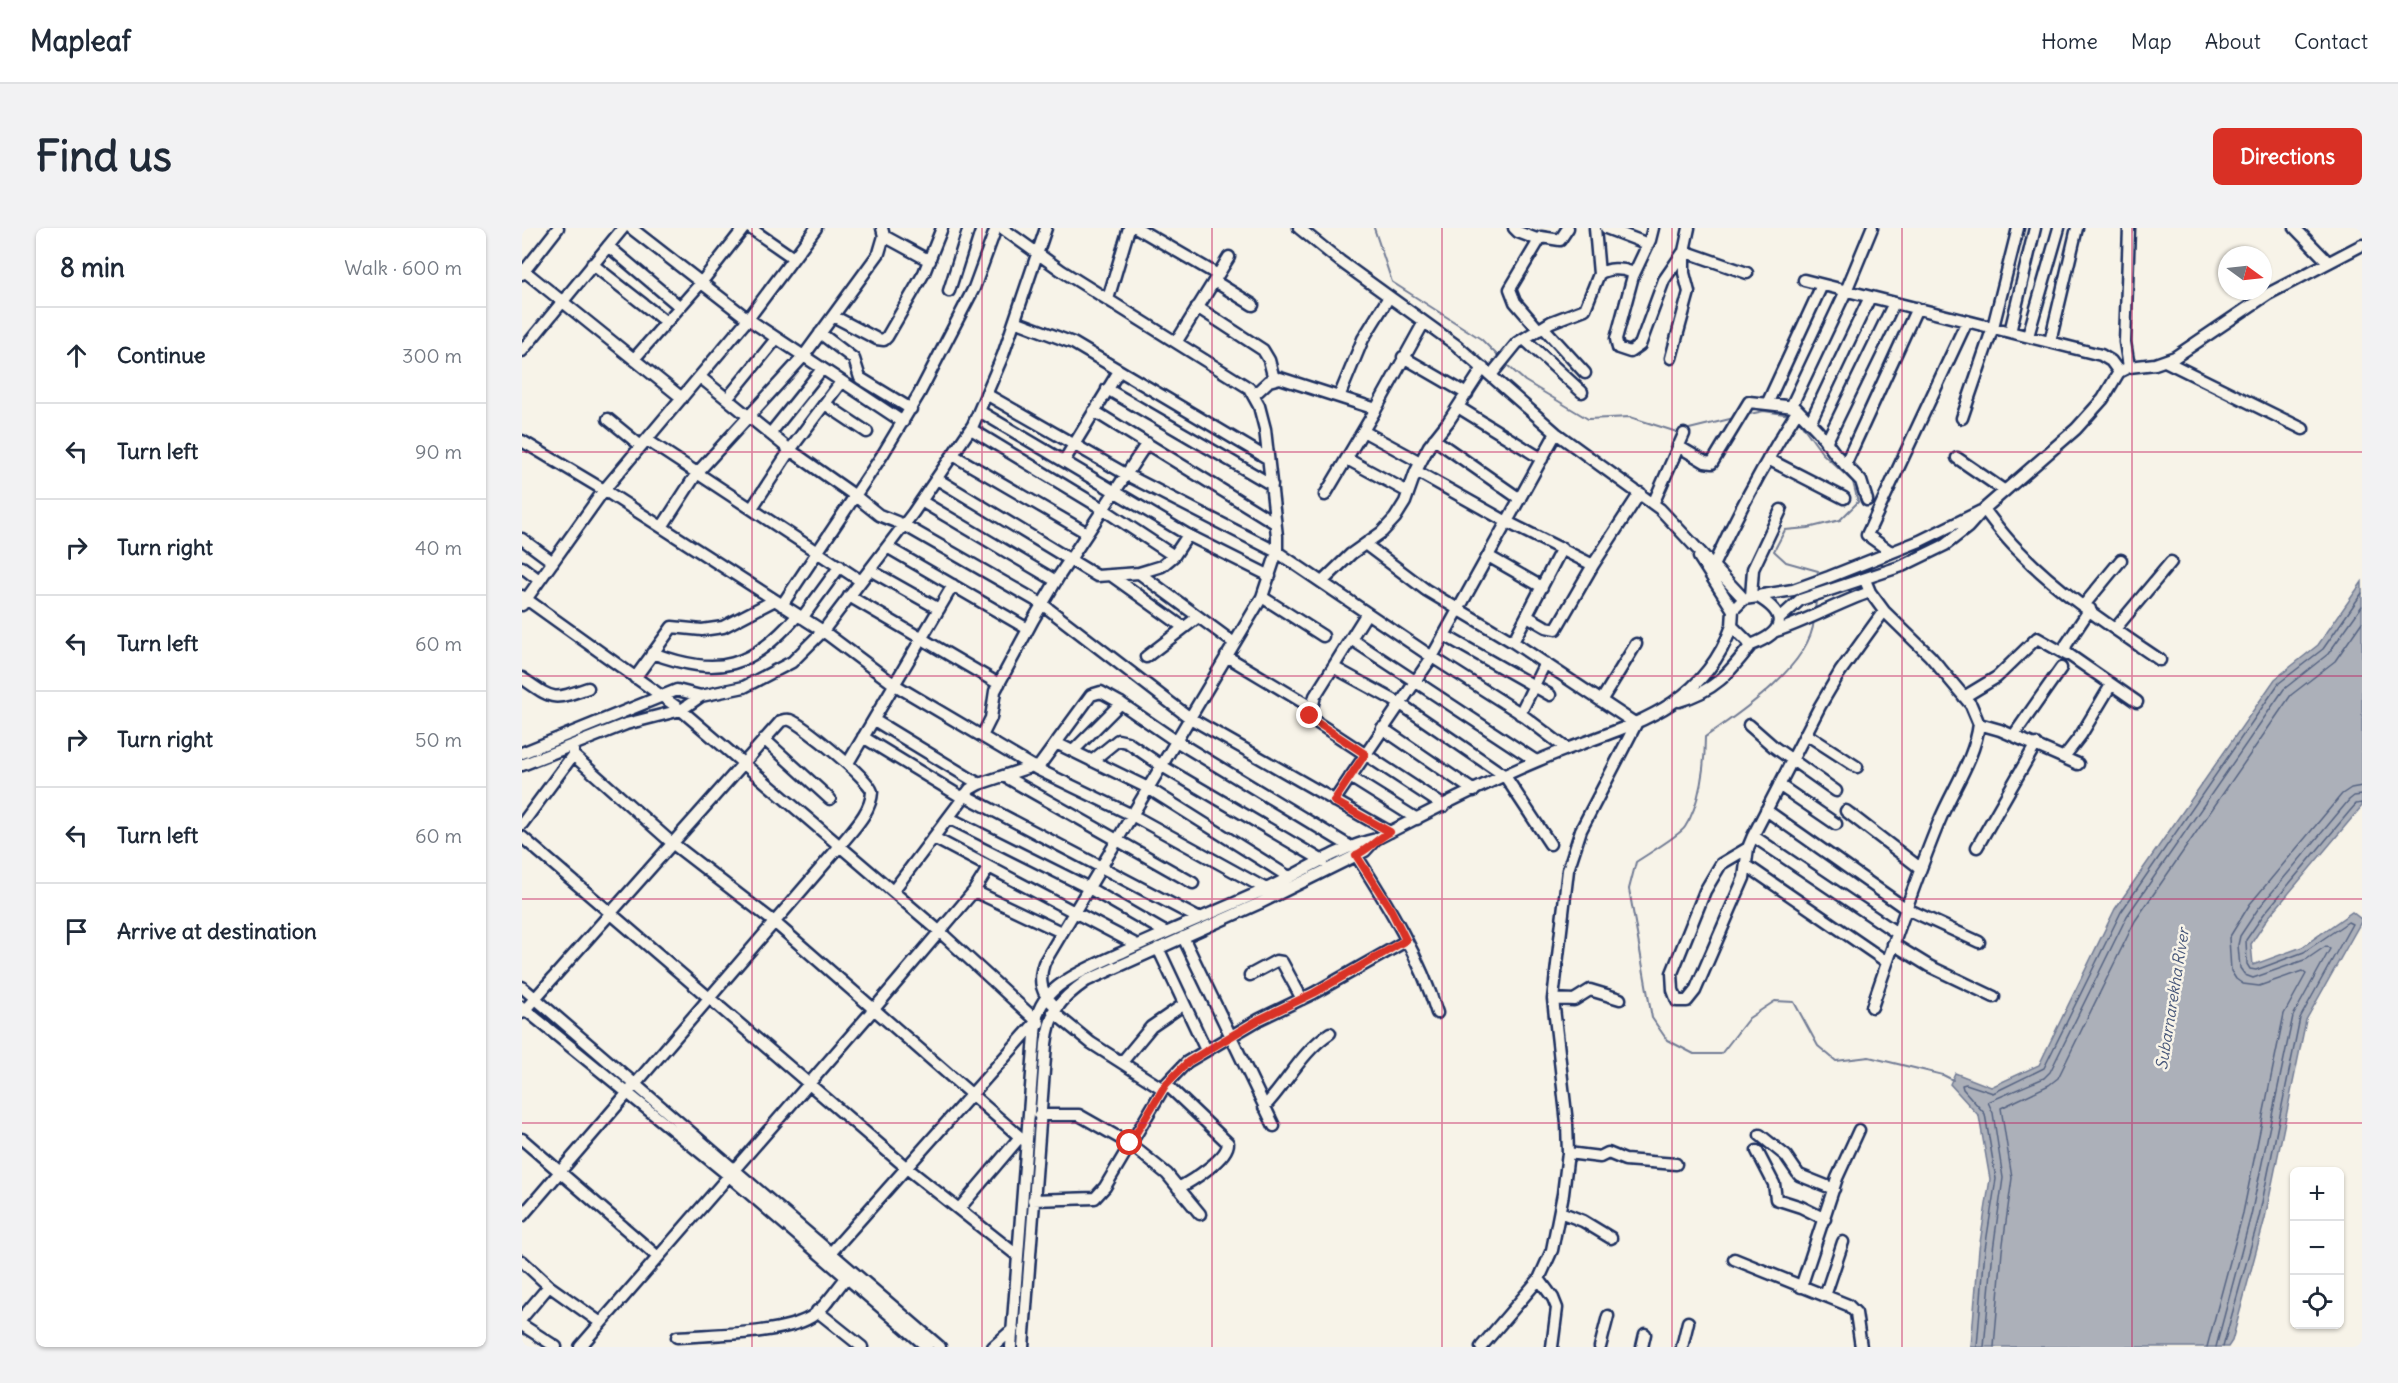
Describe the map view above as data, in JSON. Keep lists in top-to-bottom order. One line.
{"water":["Subarnarekha River"],"north":"right","page":{"header":"Mapleaf","nav":["Home","Map","About","Contact"],"buttons":"Directions","title":"Find us","heading":["8 min","Walk · 600 m"],"list":[["Continue","300 m"],["Turn left","90 m"],["Turn right","40 m"],["Turn left","60 m"],["Turn right","50 m"],["Turn left","60 m"],"Arrive at destination"],"map_buttons":["+","−"]}}
